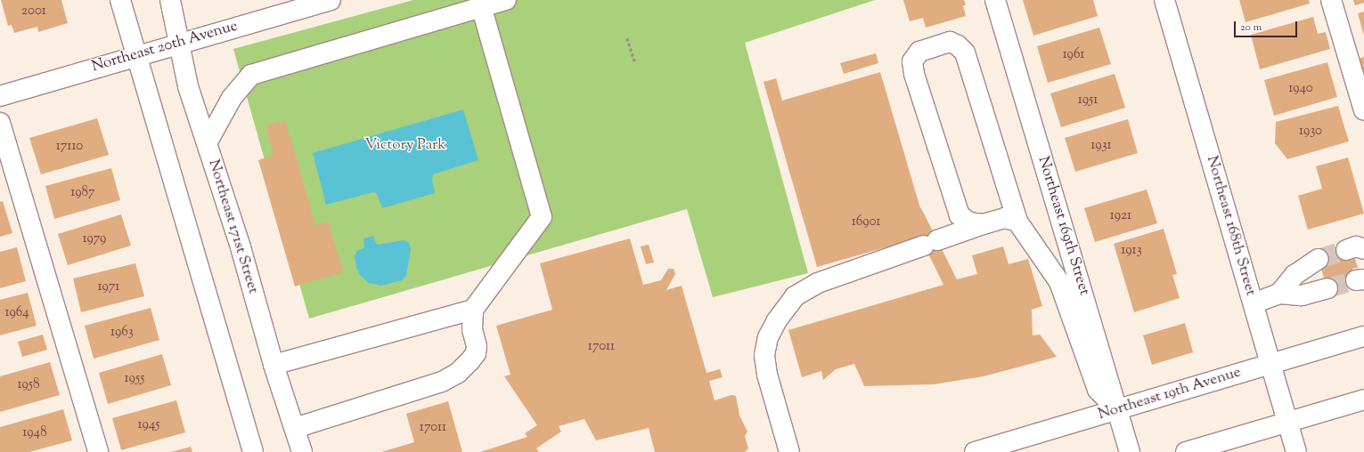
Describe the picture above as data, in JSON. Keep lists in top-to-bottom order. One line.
{"streets":{"street":["Northeast 20th Avenue","Northeast 169th Street","Northeast 168th Street","Northeast 171st Street","Northeast 19th Avenue"]},"crossings":[["Northeast 20th Avenue","Northeast 171st Street"],["Northeast 169th Street","Northeast 19th Avenue"],["Northeast 168th Street","Northeast 19th Avenue"]],"parks":["Victory Park"],"house_numbers":["2001","1961","1940","1951","1930","1931","17110","1987","1921","16901","1979","1913","1971","1964","1963","17011","1955","1958","1945","17011","1948"],"scale_bar":"20 m"}
